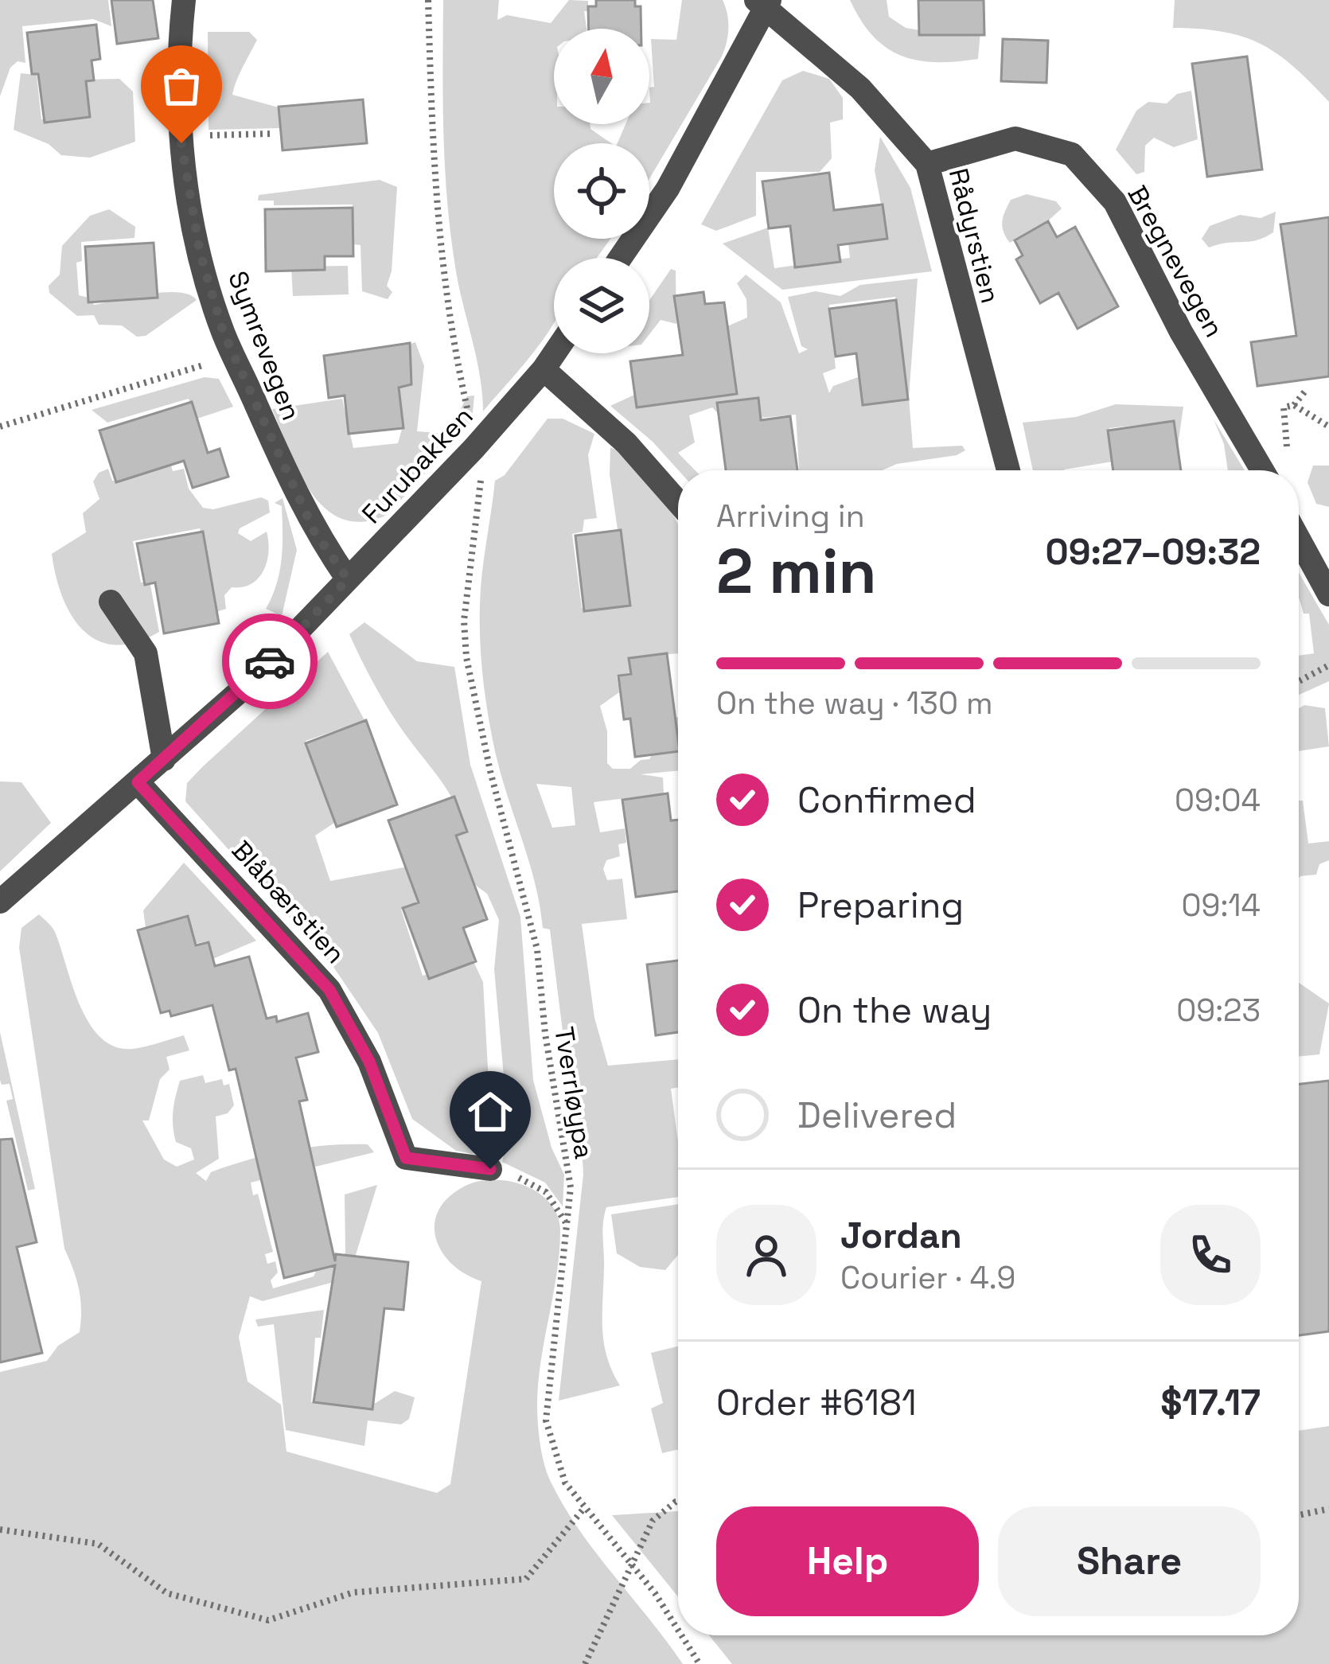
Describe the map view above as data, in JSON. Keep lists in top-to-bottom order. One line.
{"streets":{"street":["Rådyrstien","Bregnevegen","Symrevegen","Furubakken","Blåbærstien"],"path":["Tverrløypa"]},"crossings":[["Rådyrstien","Bregnevegen"],["Symrevegen","Furubakken"],["Furubakken","Blåbærstien"],["Furubakken","Tverrløypa"]],"north":"top","page":{"heading":["2 min","Arriving in","09:27–09:32"],"panel":["Jordan","Courier · 4.9","Order #6181","$17.17"],"bar":"On the way · 130 m","list":[["Confirmed","09:04"],["Preparing","09:14"],["On the way","09:23"],"Delivered"],"buttons":["Help","Share"]}}
